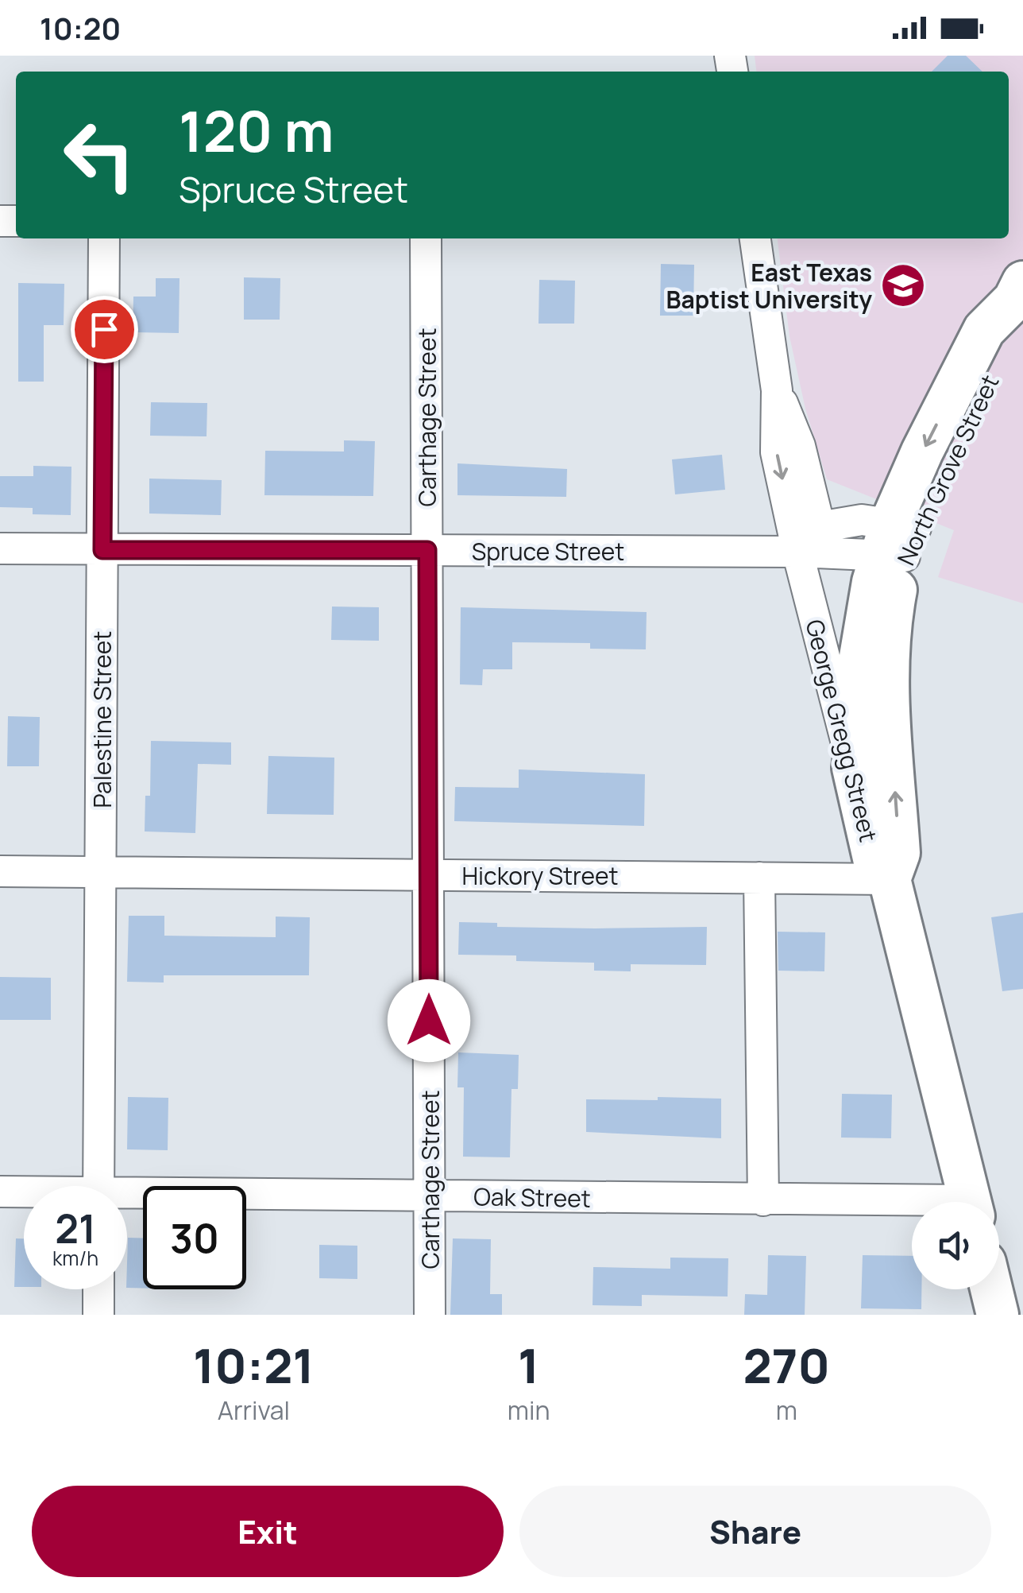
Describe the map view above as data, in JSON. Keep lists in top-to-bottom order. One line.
{"streets":{"main road":["North Grove Street","George Gregg Street"],"street":["Carthage Street","Spruce Street","Palestine Street","Hickory Street","Oak Street"]},"crossings":[["Carthage Street","Spruce Street"],["Carthage Street","Hickory Street"],["Carthage Street","Oak Street"],["North Grove Street","Spruce Street"],["North Grove Street","George Gregg Street"],["North Grove Street","Hickory Street"],["Spruce Street","Palestine Street"],["Spruce Street","George Gregg Street"],["Palestine Street","Hickory Street"],["George Gregg Street","Hickory Street"]],"places":{"school or university":["East Texas Baptist University"]},"page":{"status":"10:20","turn":["120 m","Spruce Street"],"speed":"21 km/h","limit":"30","eta":["10:21","Arrival","1","min","270","m"],"buttons":["Exit","Share"]}}
